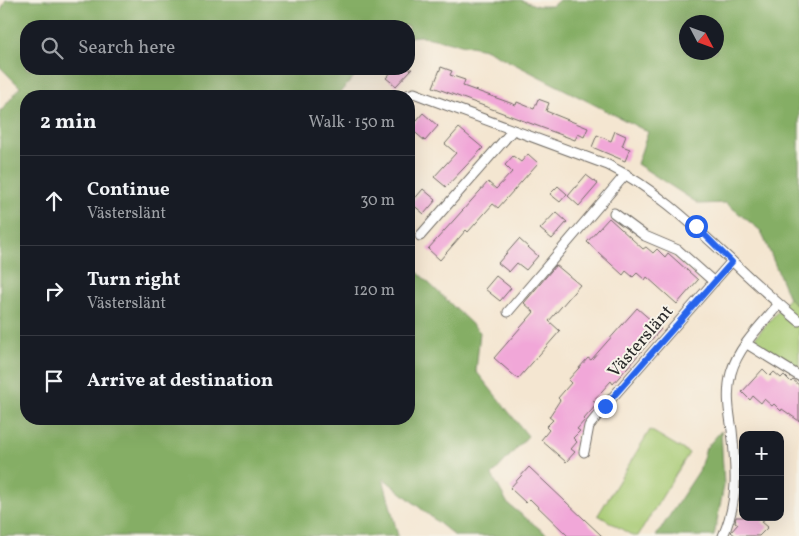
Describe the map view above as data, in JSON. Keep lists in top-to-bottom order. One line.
{"streets":{"street":["Västerslänt"]},"north":"bottom right","page":{"search":"Search here","heading":["2 min","Walk · 150 m"],"list":[["Continue","Västerslänt","30 m"],["Turn right","Västerslänt","120 m"],"Arrive at destination"],"map_buttons":["+","−"]}}
